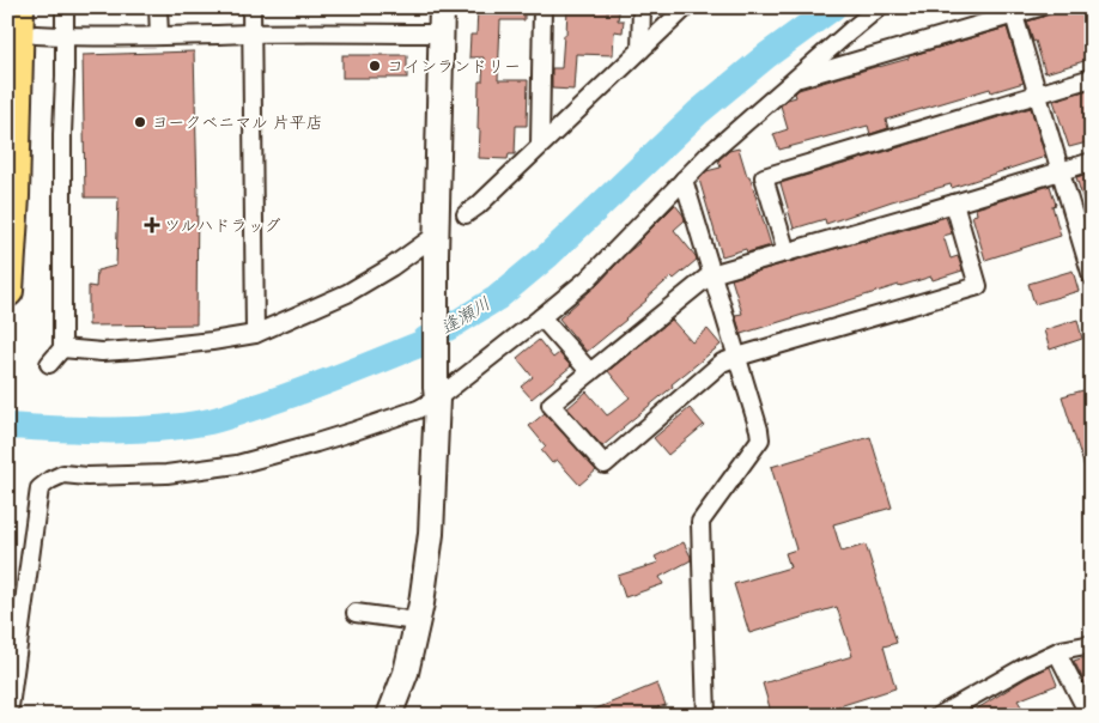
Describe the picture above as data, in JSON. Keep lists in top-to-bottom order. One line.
{"water":["逢瀬川"],"places":{"other":["コインランドリー","ヨークベニマル 片平店"],"health":["ツルハドラッグ"]}}
